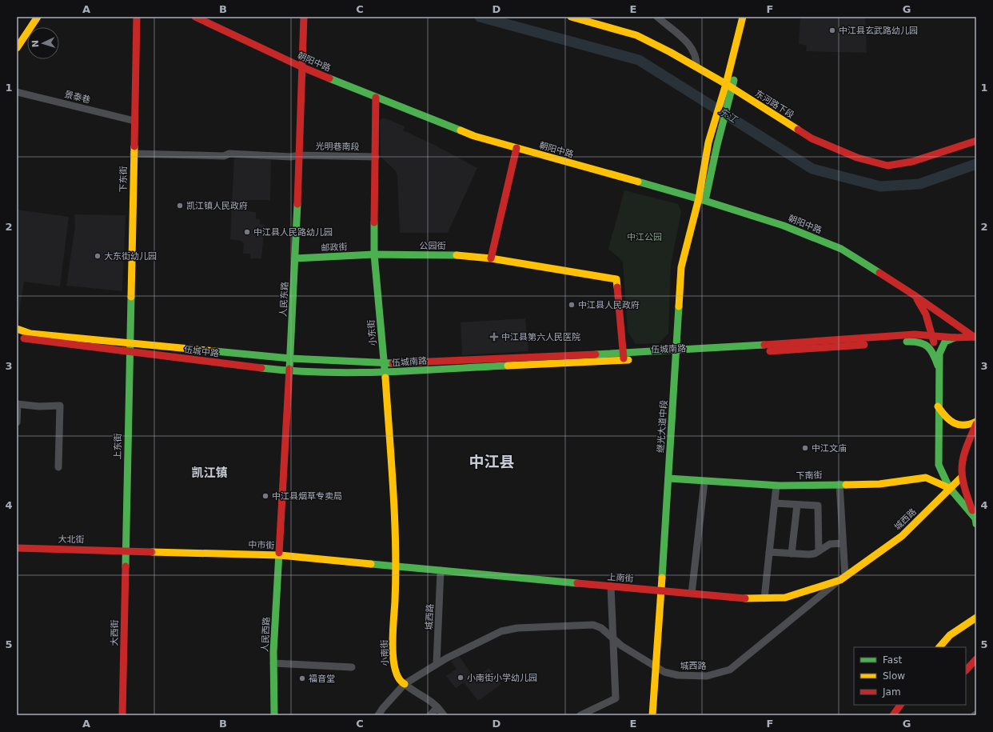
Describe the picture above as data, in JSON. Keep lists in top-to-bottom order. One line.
{"streets":{"street":["朝阳中路","景泰巷","东河路下段","光明巷南段","下东街","公园街","邮政街","人民东路","小东街","伍城南路","伍城中路","继光大道中段","上东街","下南街","城西路","大北街","中市街","上南街","大西街","人民西路","小南街"]},"crossings":[["朝阳中路","人民东路"],["朝阳中路","小东街"],["朝阳中路","伍城南路"],["朝阳中路","继光大道中段"],["景泰巷","下东街"],["东河路下段","继光大道中段"],["光明巷南段","下东街"],["光明巷南段","人民东路"],["光明巷南段","小东街"],["下东街","伍城中路"],["下东街","上东街"],["公园街","邮政街"],["公园街","小东街"],["公园街","伍城南路"],["邮政街","人民东路"],["邮政街","小东街"],["人民东路","伍城中路"],["人民东路","中市街"],["人民东路","人民西路"],["小东街","伍城南路"],["小东街","伍城中路"],["小东街","中市街"],["小东街","上南街"],["小东街","小南街"],["伍城南路","伍城中路"],["伍城南路","继光大道中段"],["伍城中路","上东街"],["继光大道中段","下南街"],["继光大道中段","城西路"],["继光大道中段","上南街"],["上东街","大北街"],["上东街","中市街"],["上东街","大西街"],["下南街","城西路"],["城西路","上南街"],["城西路","小南街"],["大北街","中市街"],["大北街","大西街"],["中市街","上南街"],["中市街","大西街"],["中市街","人民西路"],["中市街","小南街"],["上南街","小南街"]],"districts":["中江县","凯江镇"],"water":["东江"],"parks":["中江公园"],"places":{"other":["中江县玄武路幼儿园","凯江镇人民政府","中江县人民路幼儿园","大东街幼儿园","中江县人民政府","中江文庙","中江县烟草专卖局","小南街小学幼儿园","福音堂"],"health":["中江县第六人民医院"]},"legend":["Fast","Slow","Jam"],"north":"left","grid":{"columns":["A","B","C","D","E","F","G"],"rows":["1","2","3","4","5"]}}
